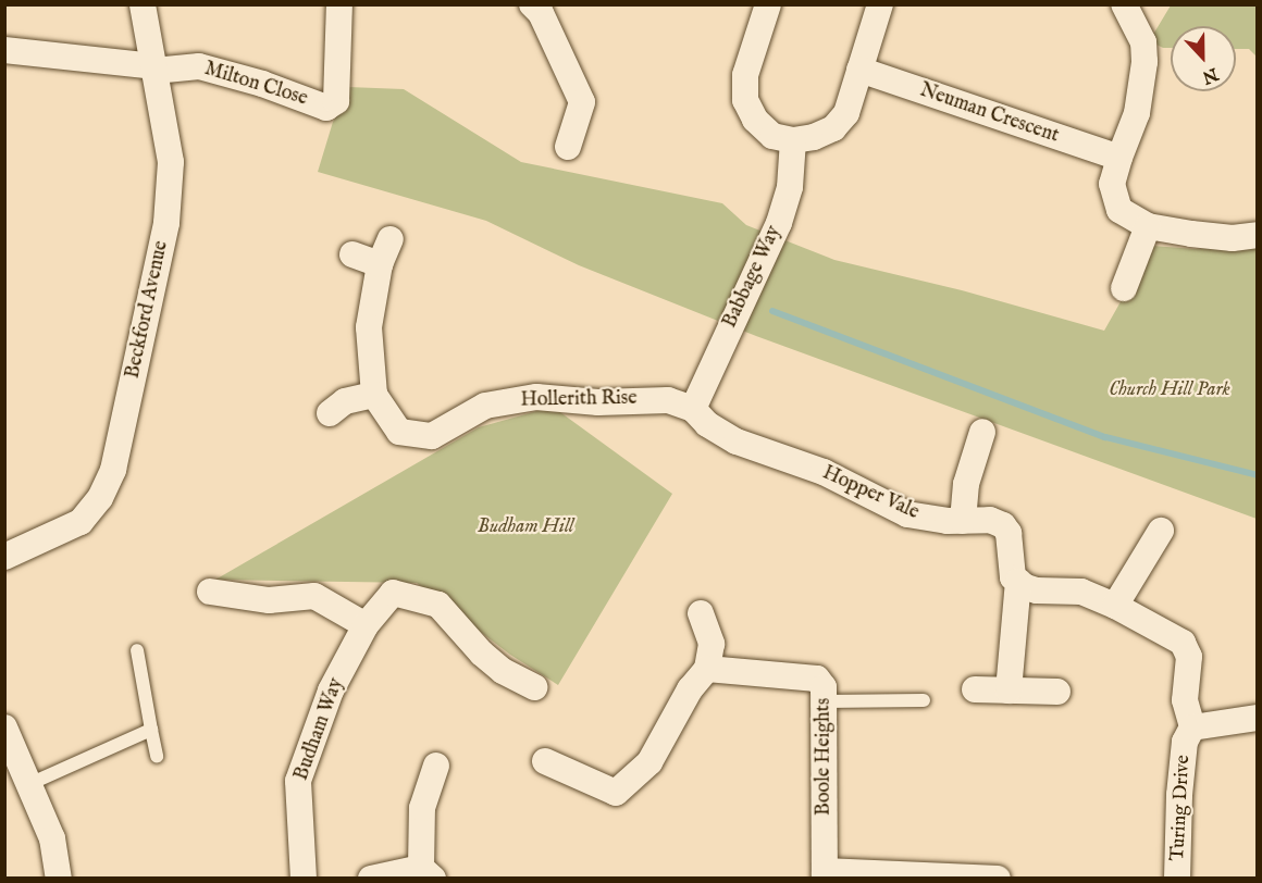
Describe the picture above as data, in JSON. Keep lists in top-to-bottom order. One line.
{"streets":{"street":["Milton Close","Neuman Crescent","Babbage Way","Beckford Avenue","Hollerith Rise","Hopper Vale","Budham Way","Boole Heights","Turing Drive"]},"crossings":[["Milton Close","Beckford Avenue"],["Babbage Way","Hollerith Rise"],["Babbage Way","Hopper Vale"],["Hollerith Rise","Hopper Vale"]],"parks":["Church Hill Park","Budham Hill"],"north":"bottom"}
